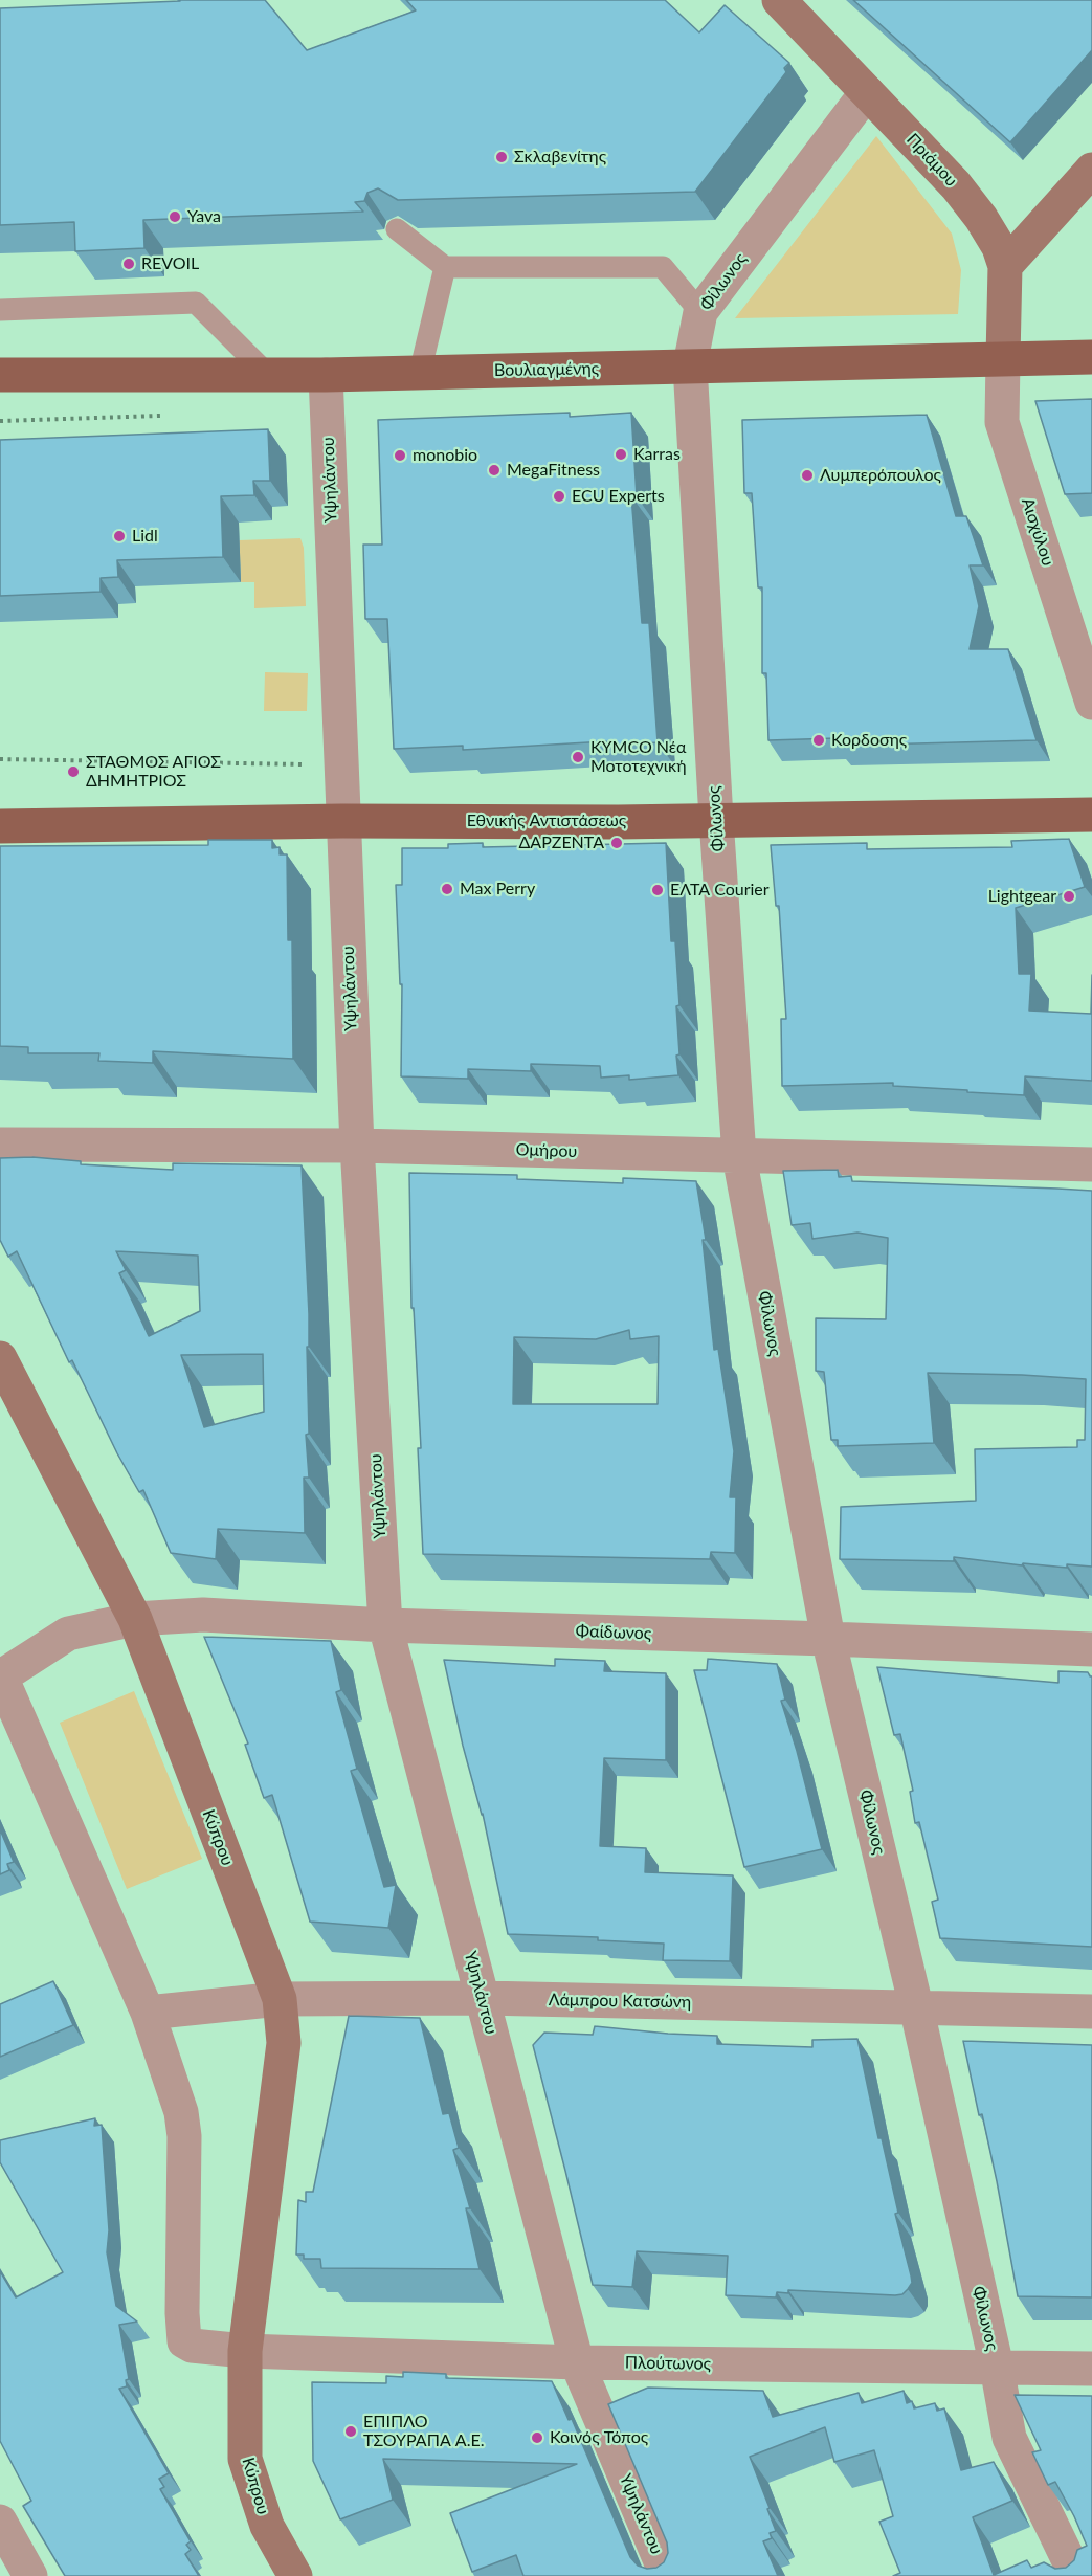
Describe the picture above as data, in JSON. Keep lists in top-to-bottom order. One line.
{"streets":{"main road":["Βουλιαγμένης","Εθνικής Αντιστάσεως"],"street":["Πριάμου","Φίλωνος","Υψηλάντου","Αισχύλου","Ομήρου","Φαίδωνος","Κύπρου","Λάμπρου Κατσώνη","Πλούτωνος"]},"crossings":[["Πριάμου","Φίλωνος"],["Πριάμου","Βουλιαγμένης"],["Πριάμου","Αισχύλου"],["Φίλωνος","Βουλιαγμένης"],["Φίλωνος","Εθνικής Αντιστάσεως"],["Φίλωνος","Ομήρου"],["Φίλωνος","Φαίδωνος"],["Φίλωνος","Λάμπρου Κατσώνη"],["Φίλωνος","Πλούτωνος"],["Βουλιαγμένης","Υψηλάντου"],["Βουλιαγμένης","Αισχύλου"],["Υψηλάντου","Εθνικής Αντιστάσεως"],["Υψηλάντου","Ομήρου"],["Υψηλάντου","Φαίδωνος"],["Υψηλάντου","Λάμπρου Κατσώνη"],["Υψηλάντου","Πλούτωνος"],["Φαίδωνος","Κύπρου"],["Κύπρου","Λάμπρου Κατσώνη"],["Κύπρου","Πλούτωνος"]],"places":["Σκλαβενίτης","Yava","REVOIL","Karras","monobio","MegaFitness","Λυμπερόπουλος","ECU Experts","Lidl","Κορδοσης","KYMCO Νέα Μοτοτεχνική","ΣΤΑΘΜΟΣ ΑΓΙΟΣ ΔΗΜΗΤΡΙΟΣ","ΔΑΡΖΕΝΤΑ","Max Perry","ΕΛΤΑ Courier","Lightgear","ΈΠΙΠΛΟ ΤΣΟΥΡΑΠΆ Α.Ε.","Κοινός Τόπος"]}
